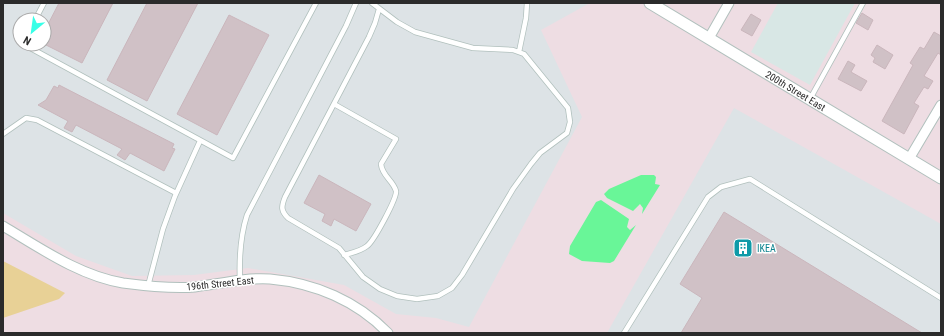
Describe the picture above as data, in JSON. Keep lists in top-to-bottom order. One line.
{"streets":{"street":["200th Street East","196th Street East"]},"places":{"building":["IKEA"]},"north":"bottom left"}
